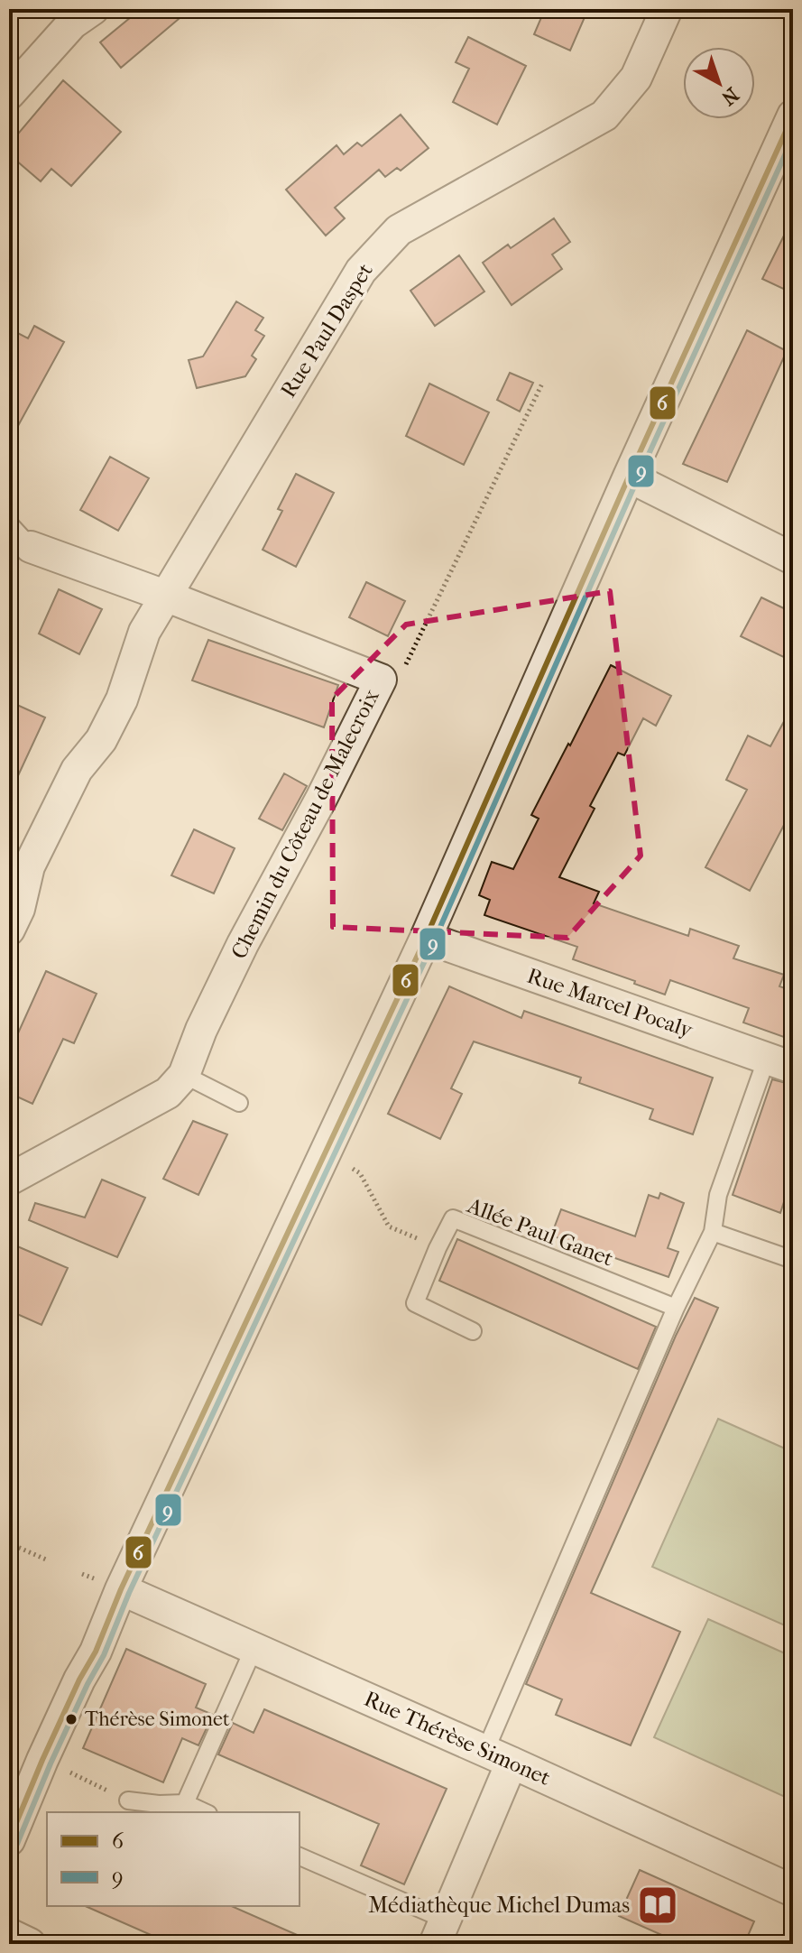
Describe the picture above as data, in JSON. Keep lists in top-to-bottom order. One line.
{"streets":{"street":["Rue Paul Daspet","Chemin du Côteau de Malecroix","Rue Marcel Pocaly","Rue Thérèse Simonet"],"lane":["Allée Paul Ganet"]},"crossings":[["Rue Paul Daspet","Chemin du Côteau de Malecroix"]],"places":{"other":["Thérèse Simonet"],"library":["Médiathèque Michel Dumas"]},"lines":["transit line 6","transit line 9"],"legend":["6","9"],"north":"bottom right"}
